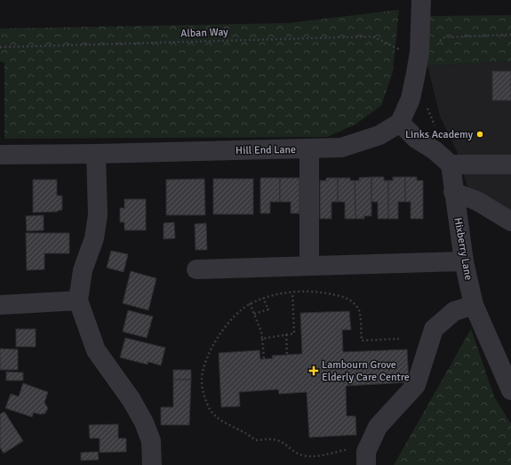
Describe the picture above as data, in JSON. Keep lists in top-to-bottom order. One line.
{"streets":{"street":["Hill End Lane","Hixberry Lane"],"path":["Alban Way"]},"places":{"other":["Links Academy"],"health":["Lambourn Grove Elderly Care Centre"]}}
